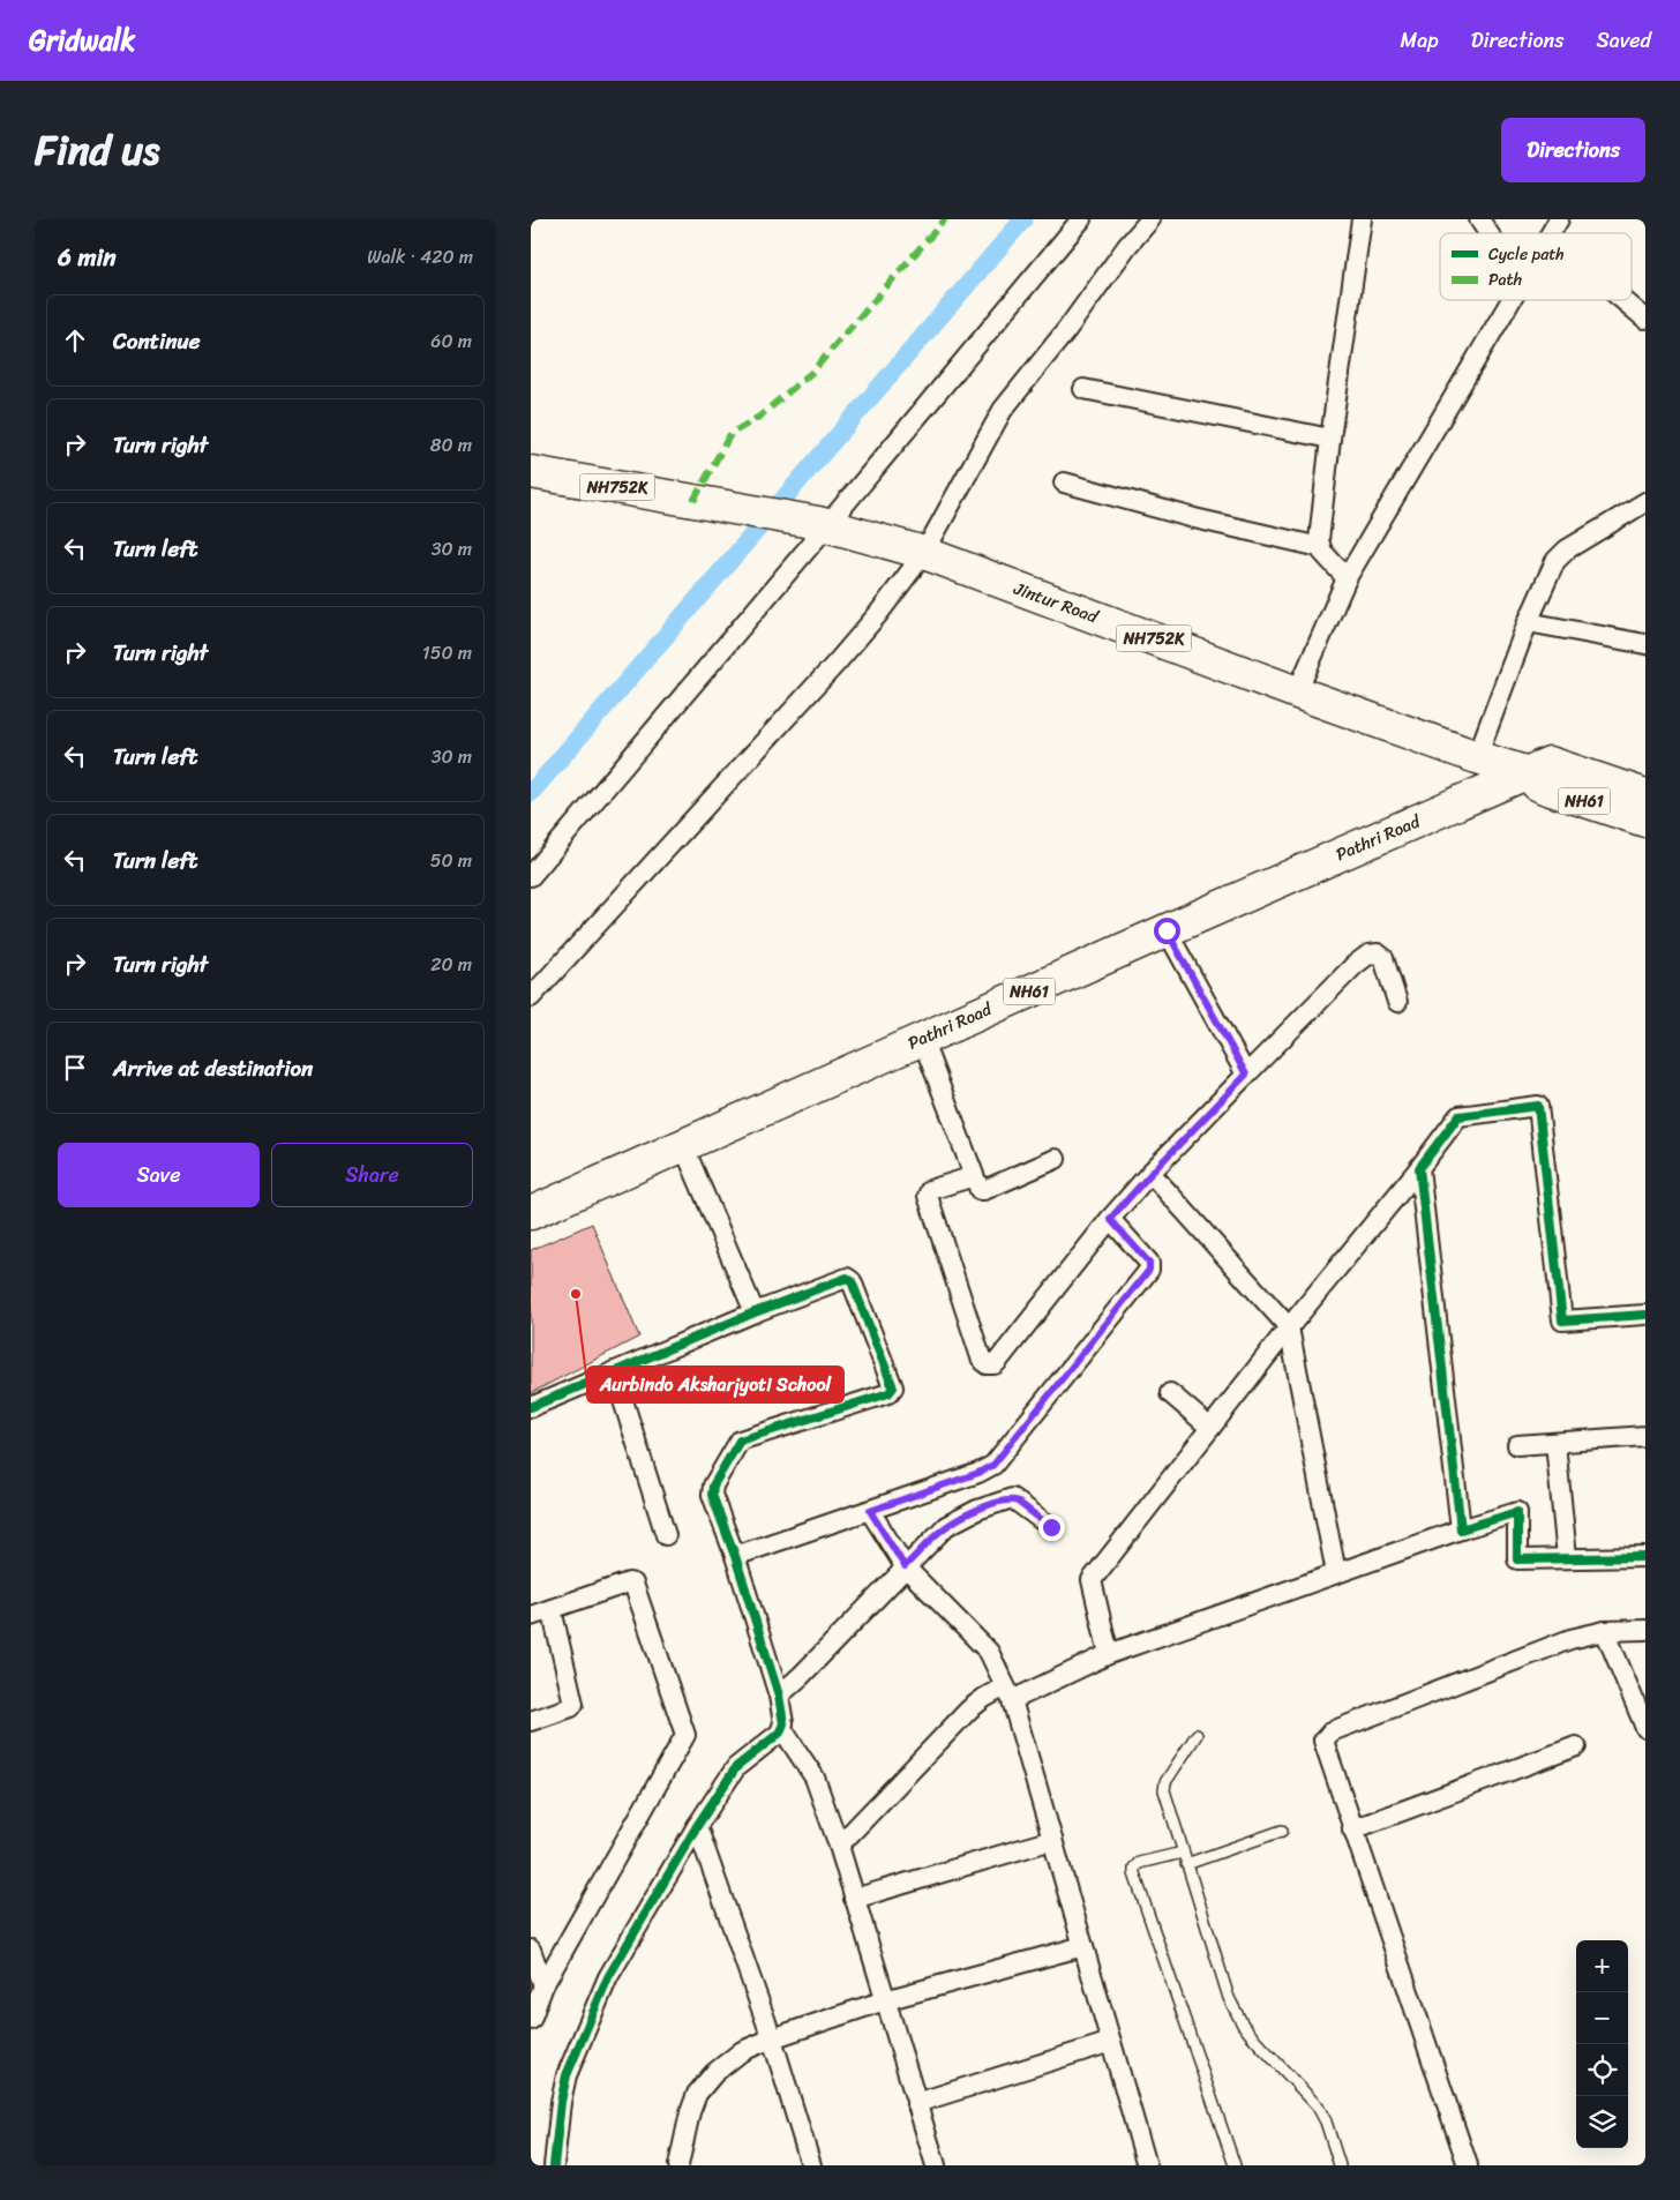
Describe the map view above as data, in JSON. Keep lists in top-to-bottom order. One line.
{"streets":{"highway":["NH752K","Jintur Road","NH61","Pathri Road"]},"crossings":[["NH752K","Jintur Road"],["NH752K","NH61"],["NH752K","Pathri Road"],["NH61","Pathri Road"]],"places":["Aurbindo Aksharjyoti School"],"legend":["Cycle path","Path"],"page":{"header":"Gridwalk","nav":["Map","Directions","Saved"],"title":"Find us","buttons":["Directions",["Save","Share"]],"heading":["6 min","Walk · 420 m"],"list":[["Continue","60 m"],["Turn right","80 m"],["Turn left","30 m"],["Turn right","150 m"],["Turn left","30 m"],["Turn left","50 m"],["Turn right","20 m"],"Arrive at destination"],"map_buttons":["+","−"]}}
